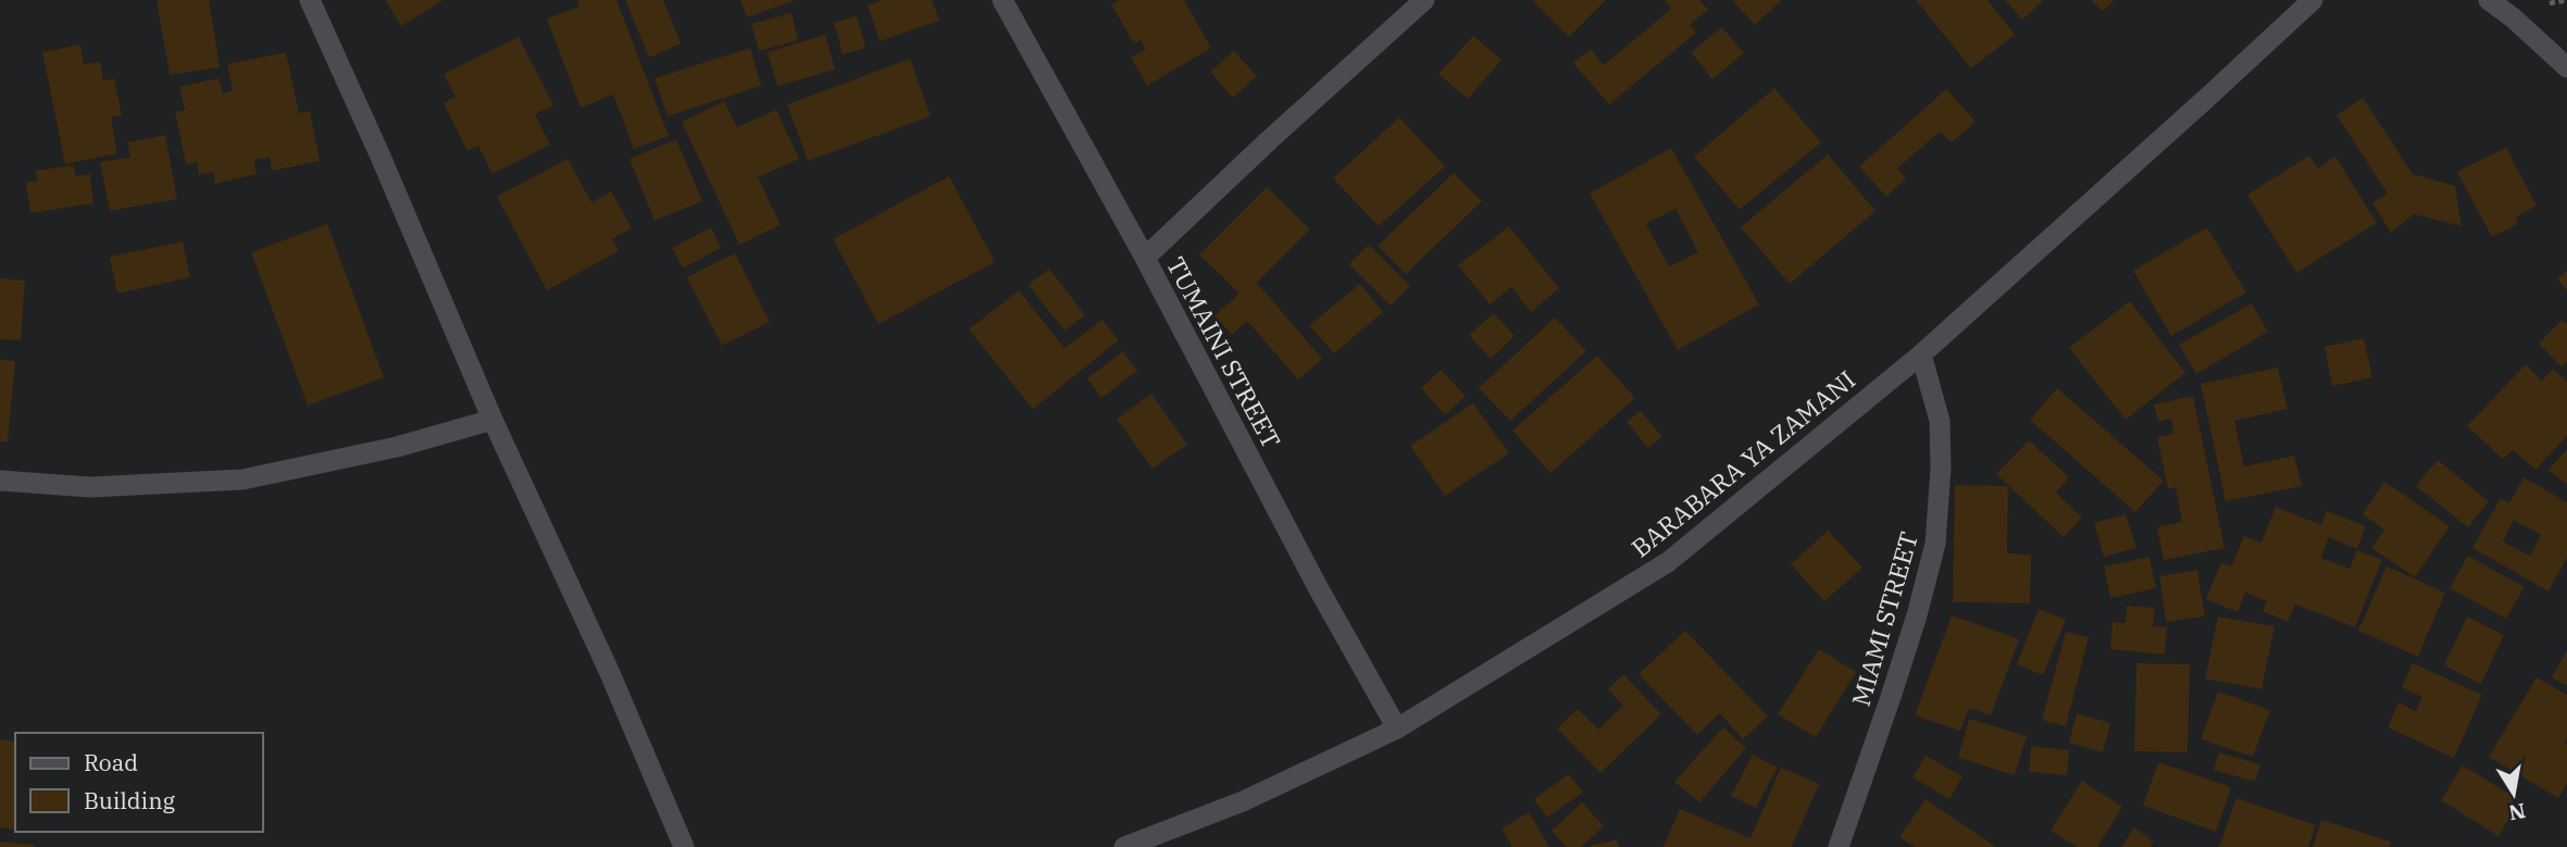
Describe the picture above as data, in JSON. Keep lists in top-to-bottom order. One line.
{"streets":{"street":["TUMAINI STREET","BARABARA YA ZAMANI","MIAMI STREET"]},"crossings":[["TUMAINI STREET","BARABARA YA ZAMANI"],["BARABARA YA ZAMANI","MIAMI STREET"]],"legend":["Road","Building"],"north":"bottom"}
